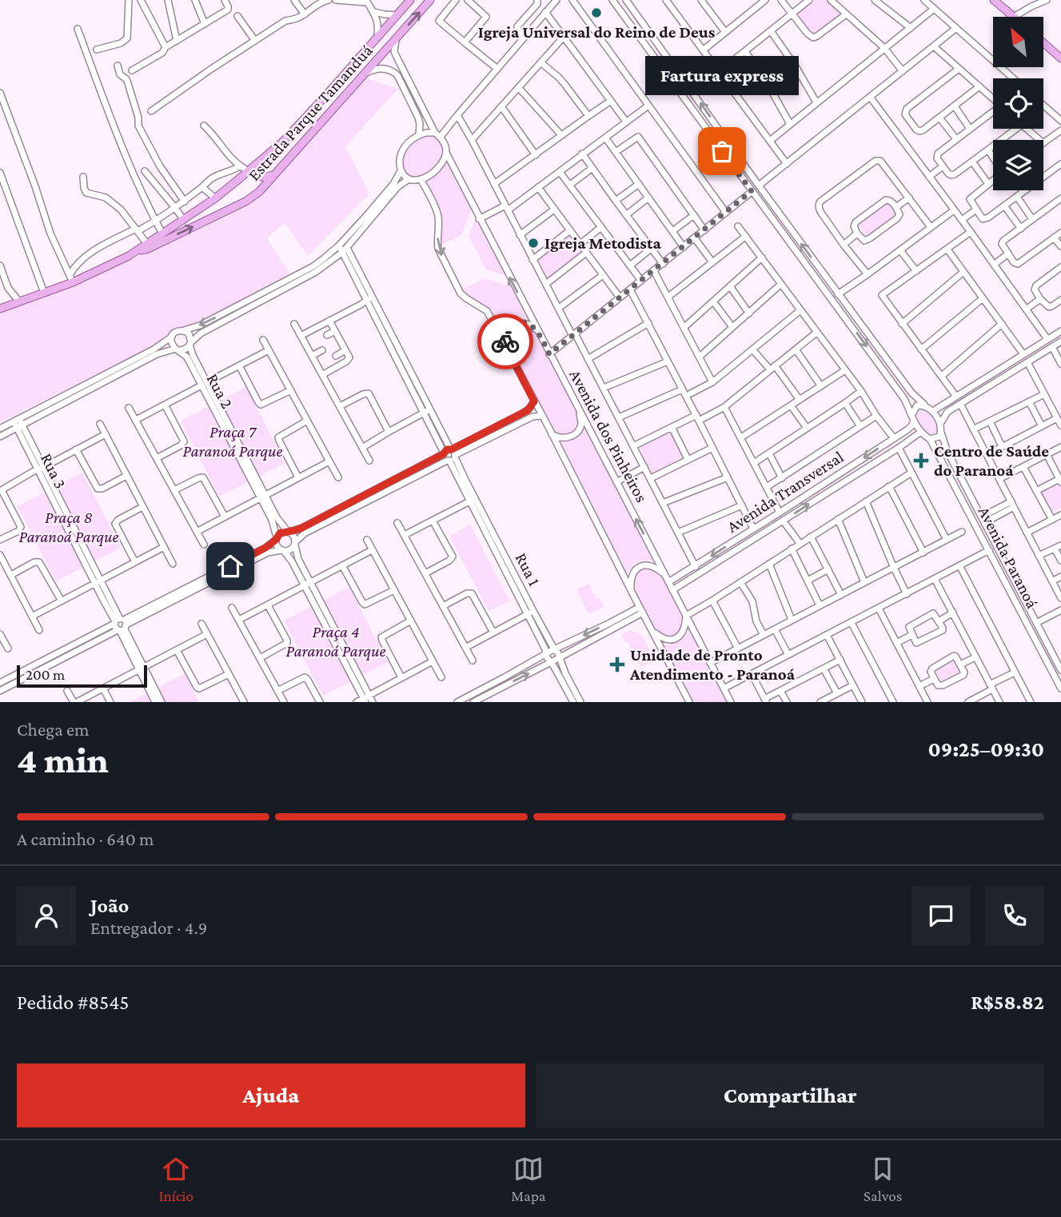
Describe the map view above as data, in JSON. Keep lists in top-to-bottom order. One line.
{"streets":{"main road":["Estrada Parque Tamanduá"],"street":["Rua 2","Avenida dos Pinheiros","Rua 3","Avenida Transversal","Avenida Paranoá","Rua 1"]},"crossings":[["Avenida dos Pinheiros","Avenida Transversal"]],"parks":["Praça 7 Paranoá Parque","Praça 8 Paranoá Parque","Praça 4 Paranoá Parque"],"places":{"other":["Igreja Universal do Reino de Deus","Fartura express","Igreja Metodista"],"health":["Centro de Saúde do Paranoá","Unidade de Pronto Atendimento - Paranoá"]},"scale_bar":"200 m","north":"top left","page":{"bubble":"Fartura express","scale":"200 m","heading":["4 min","Chega em","09:25–09:30"],"panel":["João","Entregador · 4.9","Pedido #8545","R$58.82"],"bar":"A caminho · 640 m","buttons":["Ajuda","Compartilhar"],"tabs":["Início","Mapa","Salvos"]}}
